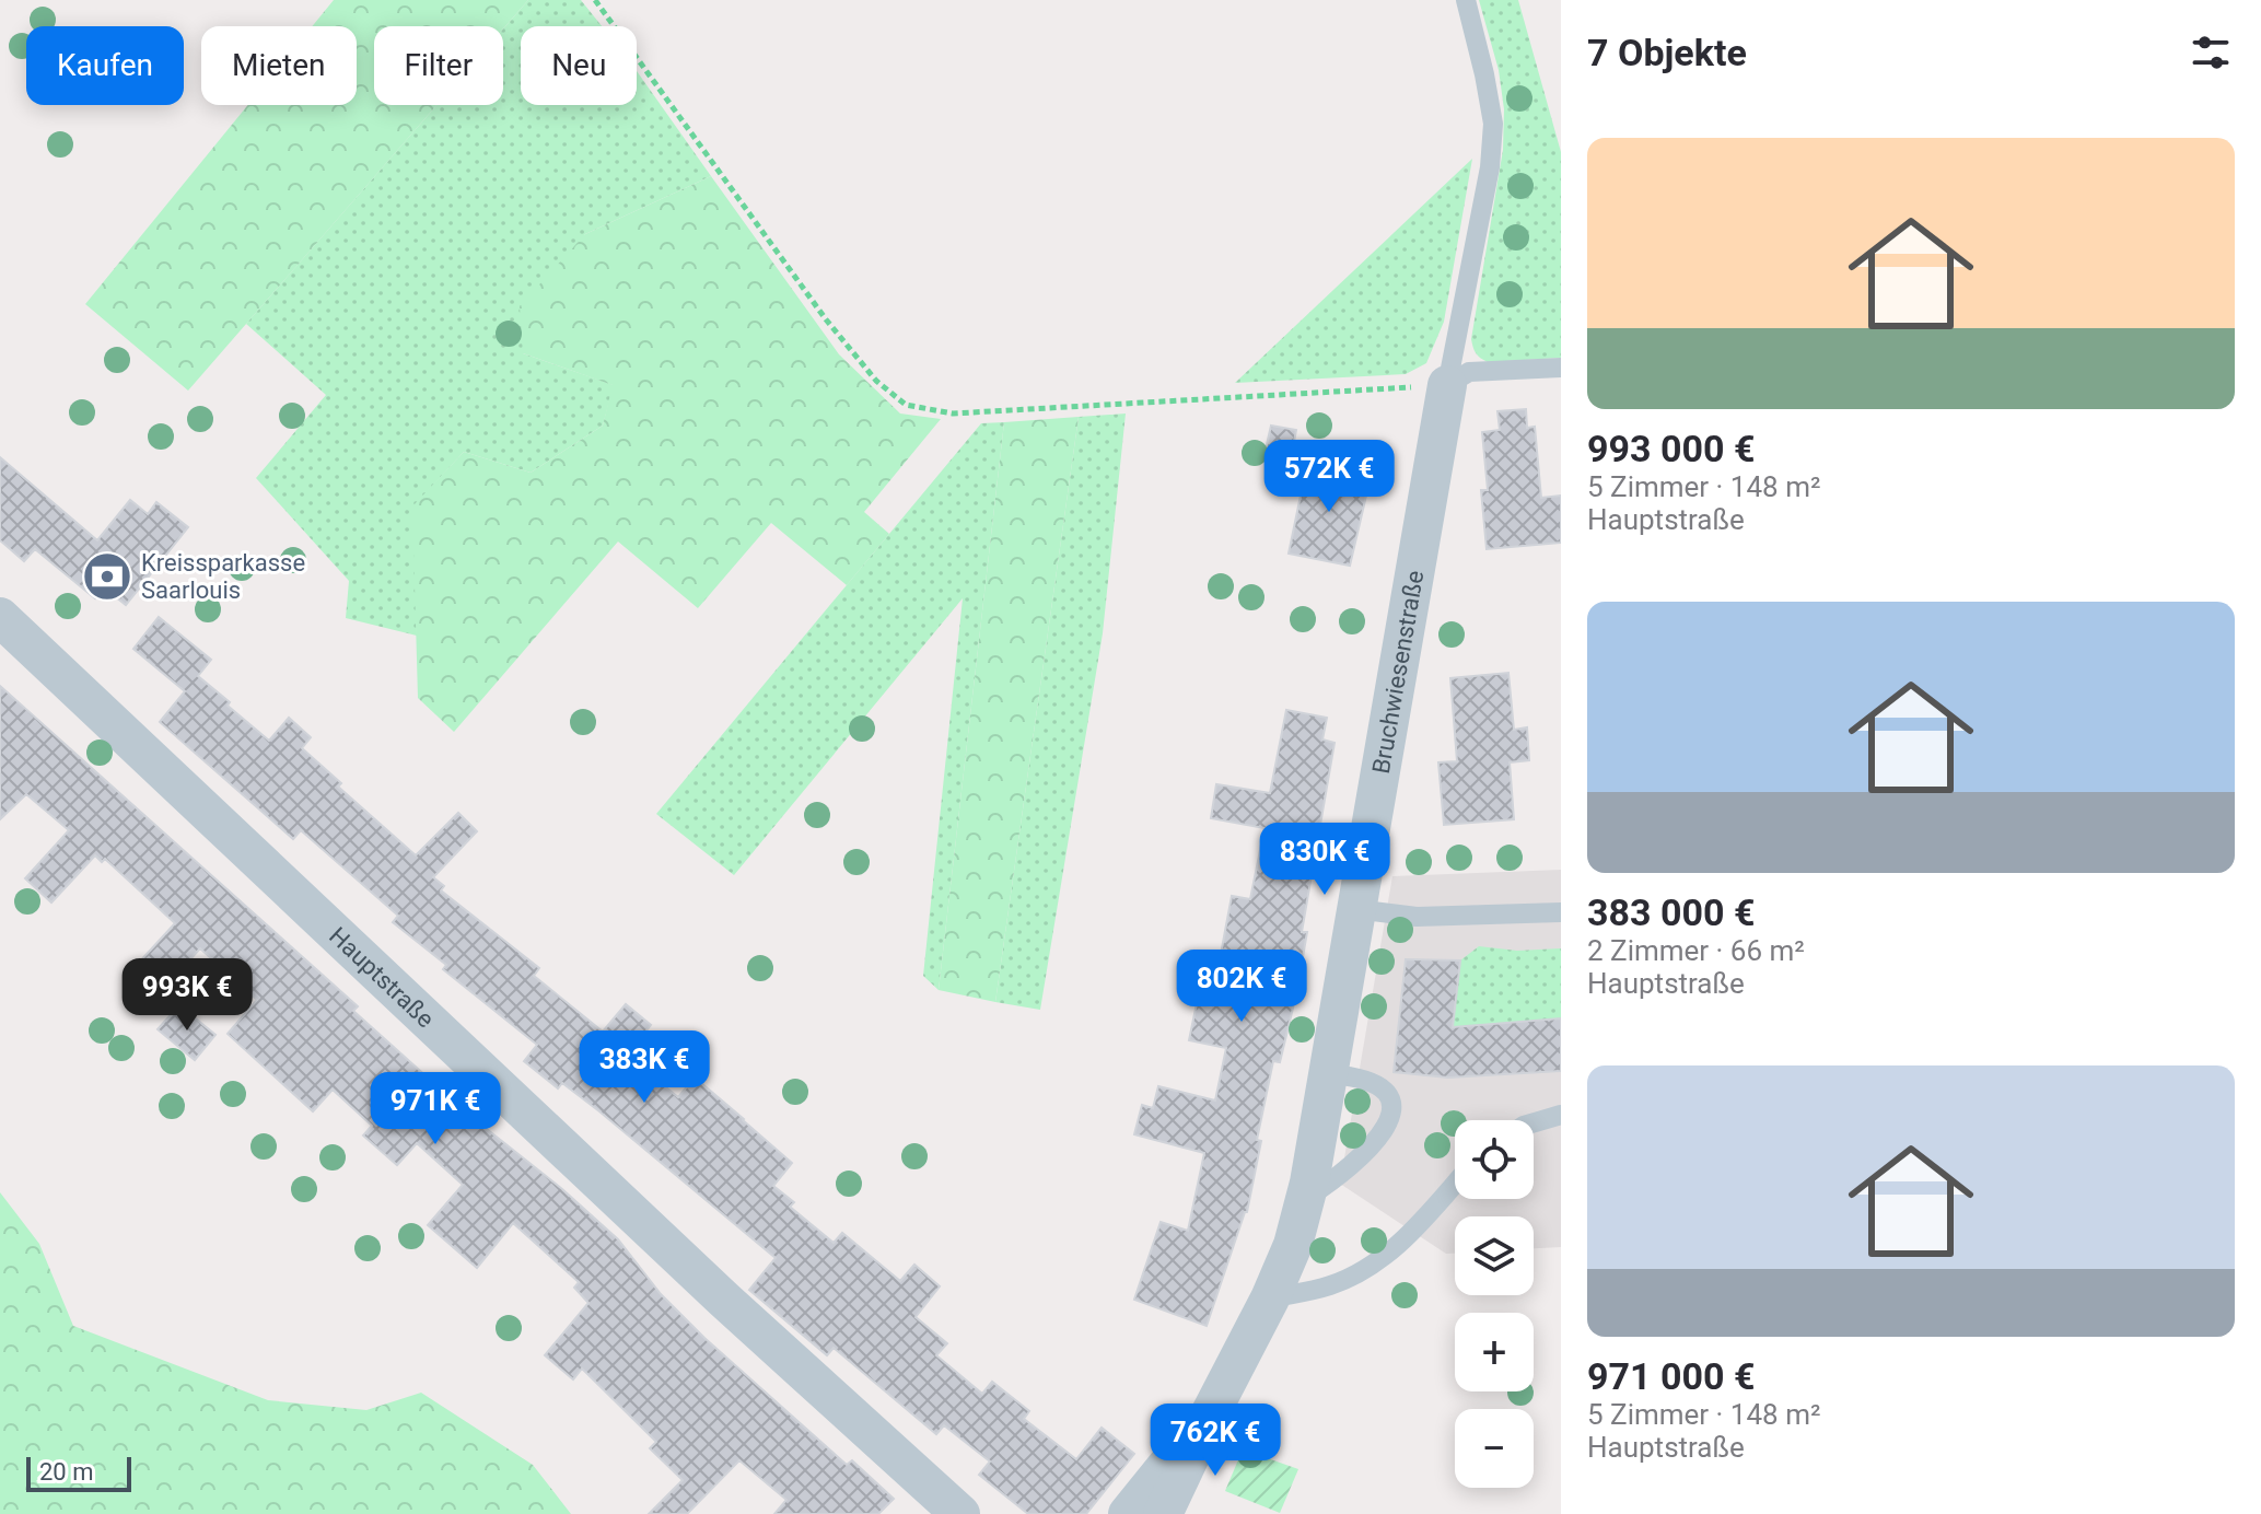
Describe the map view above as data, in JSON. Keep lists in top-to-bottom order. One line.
{"streets":{"street":["Bruchwiesenstraße","Hauptstraße"]},"places":{"bank":["Kreissparkasse Saarlouis"]},"scale_bar":"20 m","page":{"heading":"7 Objekte","chip":["Kaufen","Mieten","Filter","Neu"],"list":[{"name":"993 000 €","note":"5 Zimmer · 148 m² · Hauptstraße"},{"name":"383 000 €","note":"2 Zimmer · 66 m² · Hauptstraße"},{"name":"971 000 €","note":"5 Zimmer · 148 m² · Hauptstraße"}],"price":["572K €","830K €","802K €","993K €","383K €","971K €","762K €"],"map_buttons":["+","−"],"scale":"20 m"}}
